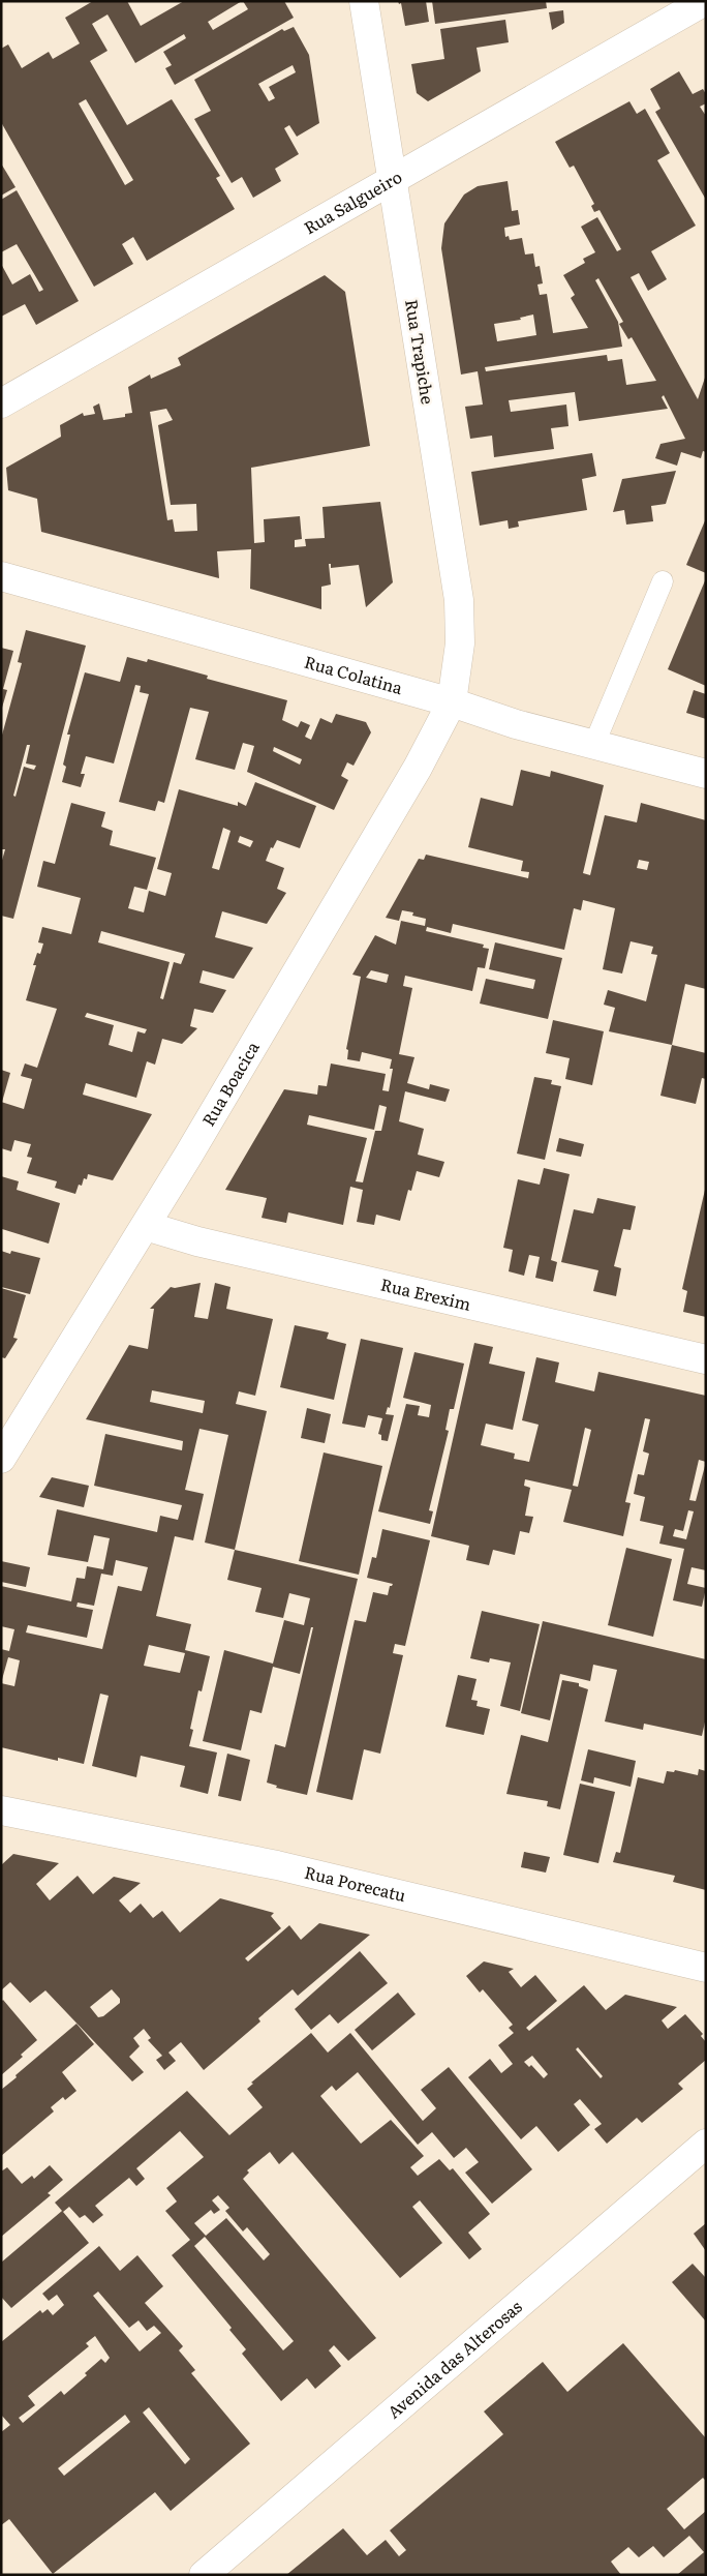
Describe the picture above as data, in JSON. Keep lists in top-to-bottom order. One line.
{"streets":{"street":["Rua Salgueiro","Rua Trapiche","Rua Colatina","Rua Boacica","Rua Erexim","Rua Porecatu","Avenida das Alterosas"]},"crossings":[["Rua Salgueiro","Rua Trapiche"],["Rua Trapiche","Rua Colatina"],["Rua Trapiche","Rua Boacica"],["Rua Colatina","Rua Boacica"],["Rua Boacica","Rua Erexim"]]}
